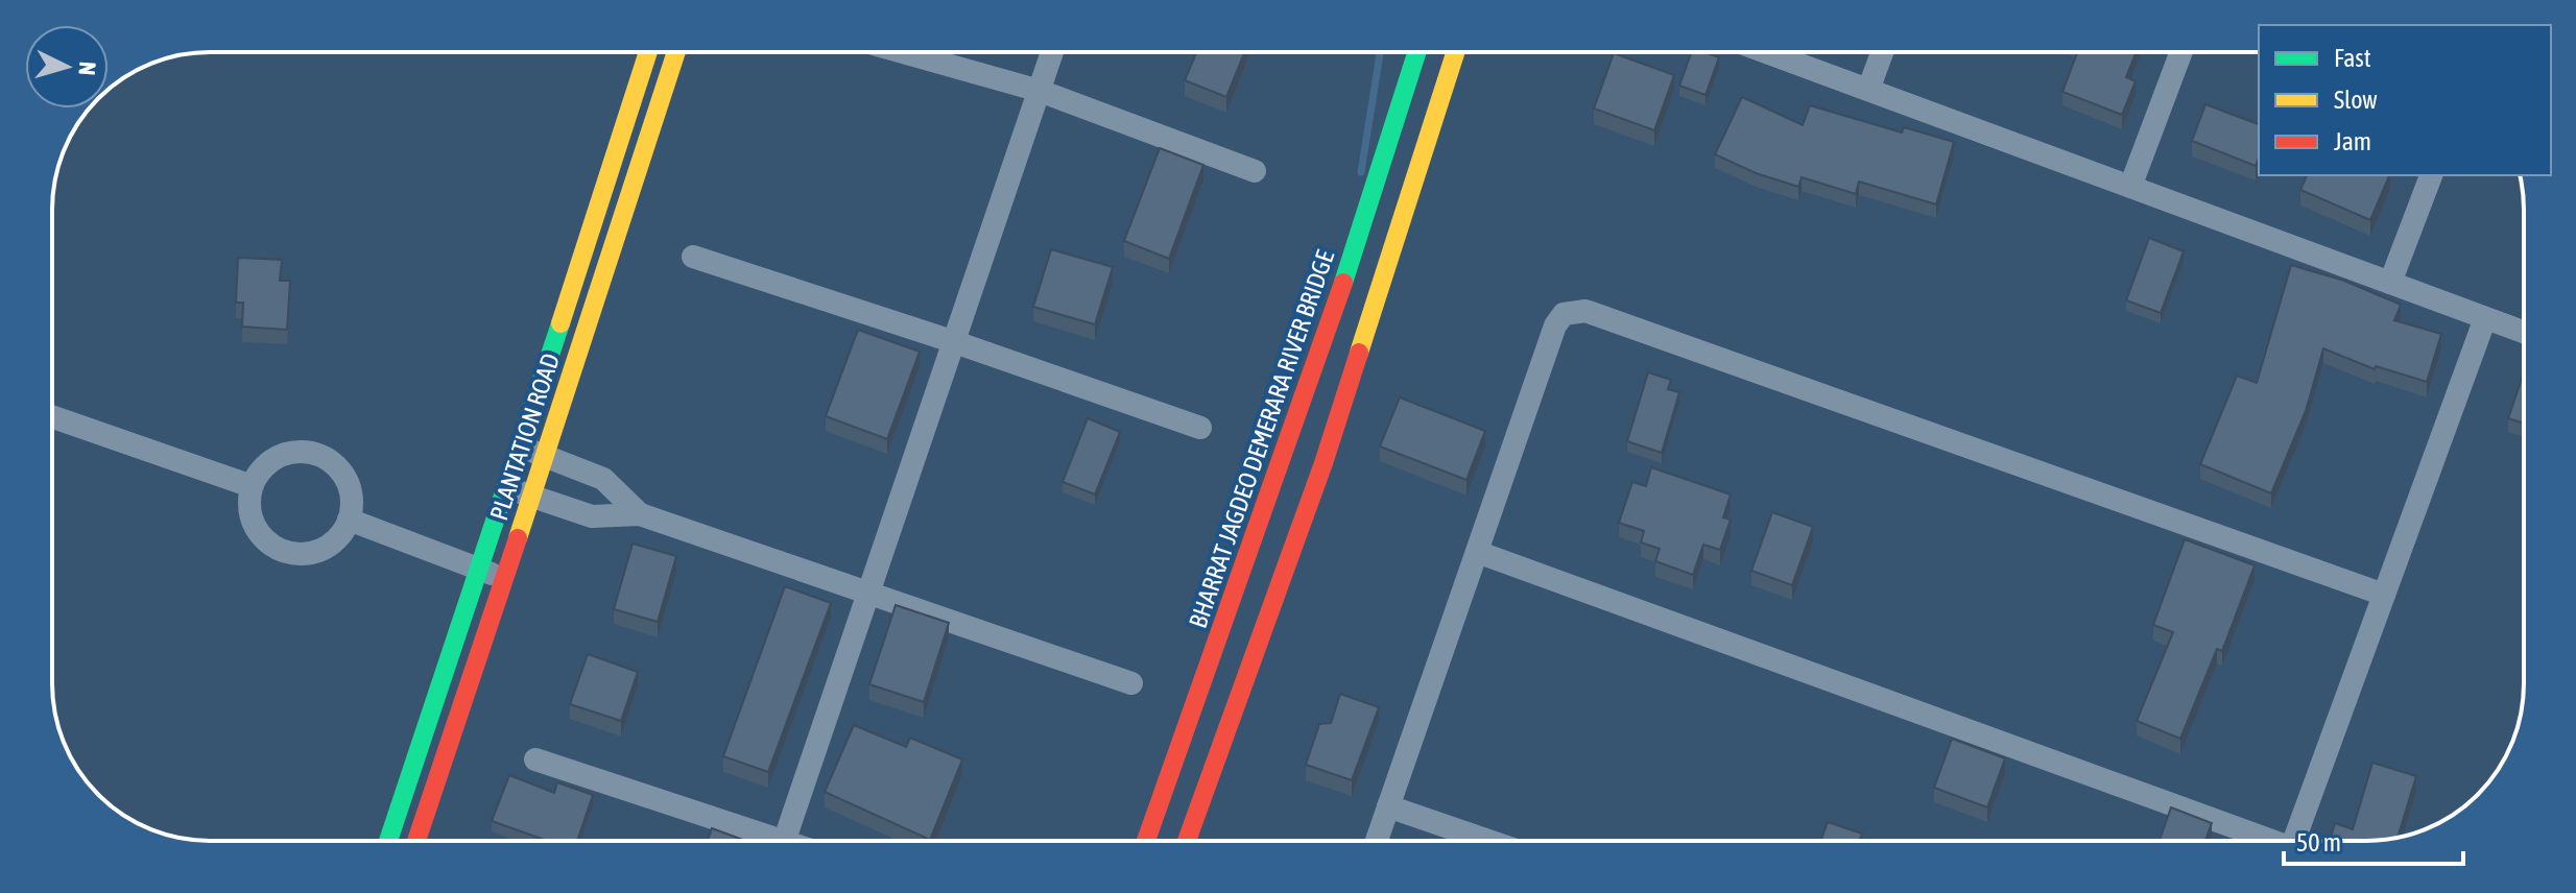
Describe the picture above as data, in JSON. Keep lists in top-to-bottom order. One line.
{"streets":{"street":["PLANTATION ROAD","BHARRAT JAGDEO DEMERARA RIVER BRIDGE"]},"legend":["Fast","Slow","Jam"],"scale_bar":"50 m","north":"right"}
